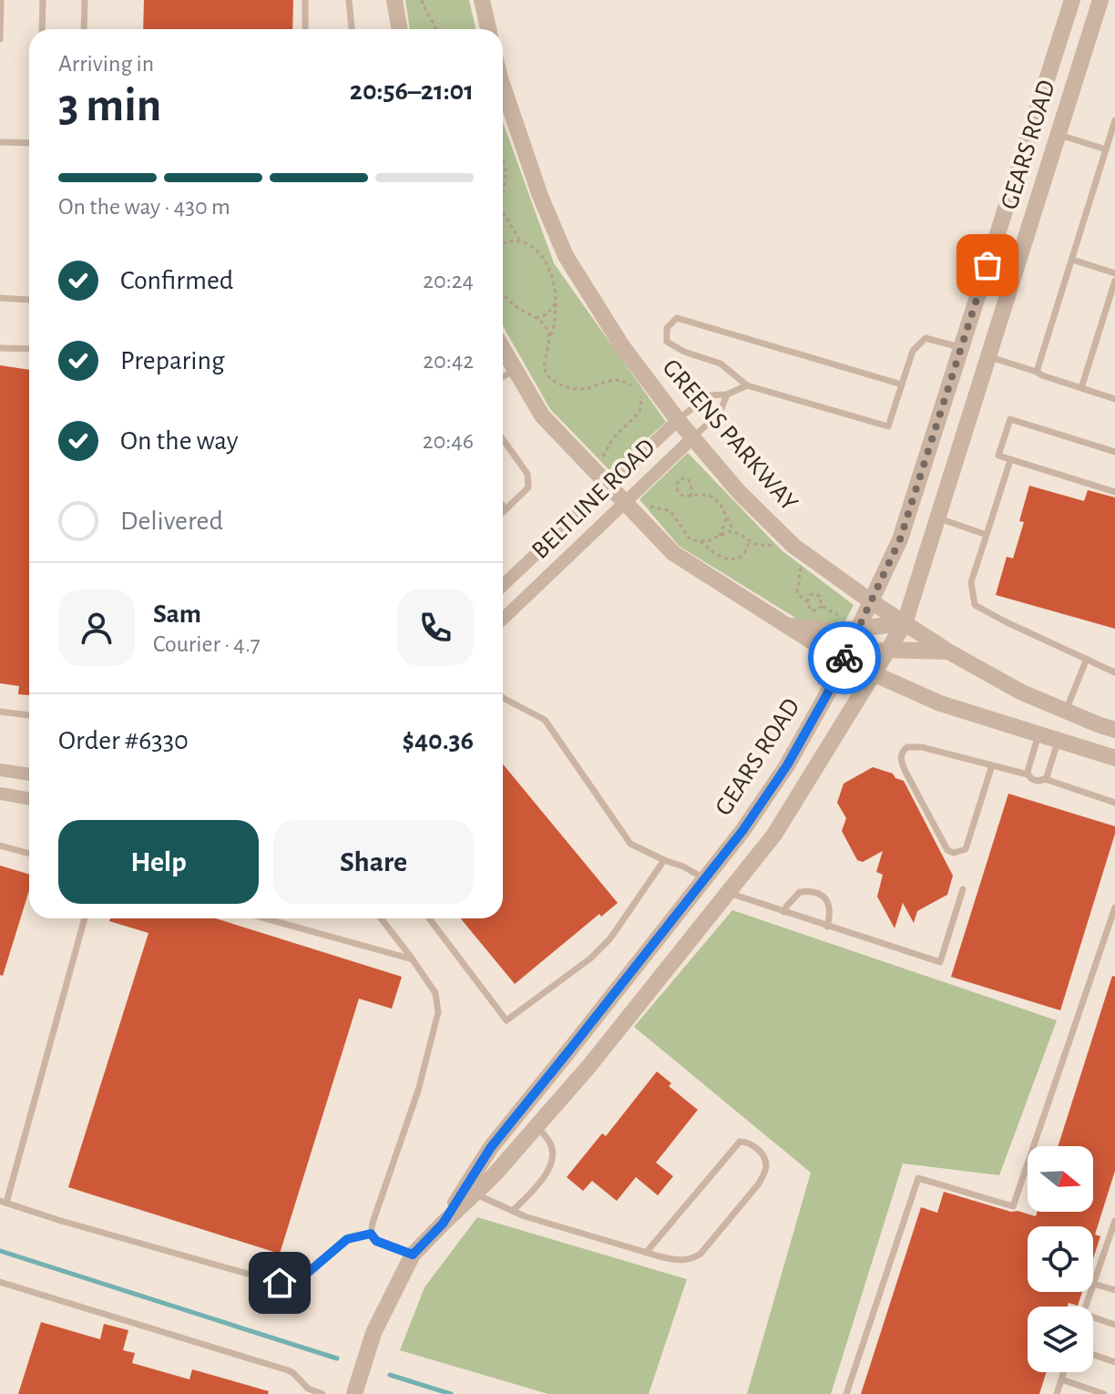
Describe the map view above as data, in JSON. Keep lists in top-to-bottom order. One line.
{"streets":{"street":["GEARS ROAD","GREENS PARKWAY","BELTLINE ROAD"]},"crossings":[["GEARS ROAD","GREENS PARKWAY"],["GREENS PARKWAY","BELTLINE ROAD"]],"north":"right","page":{"heading":["3 min","Arriving in","20:56–21:01"],"panel":["Sam","Courier · 4.7","Order #6330","$40.36"],"bar":"On the way · 430 m","list":[["Confirmed","20:24"],["Preparing","20:42"],["On the way","20:46"],"Delivered"],"buttons":["Help","Share"]}}
